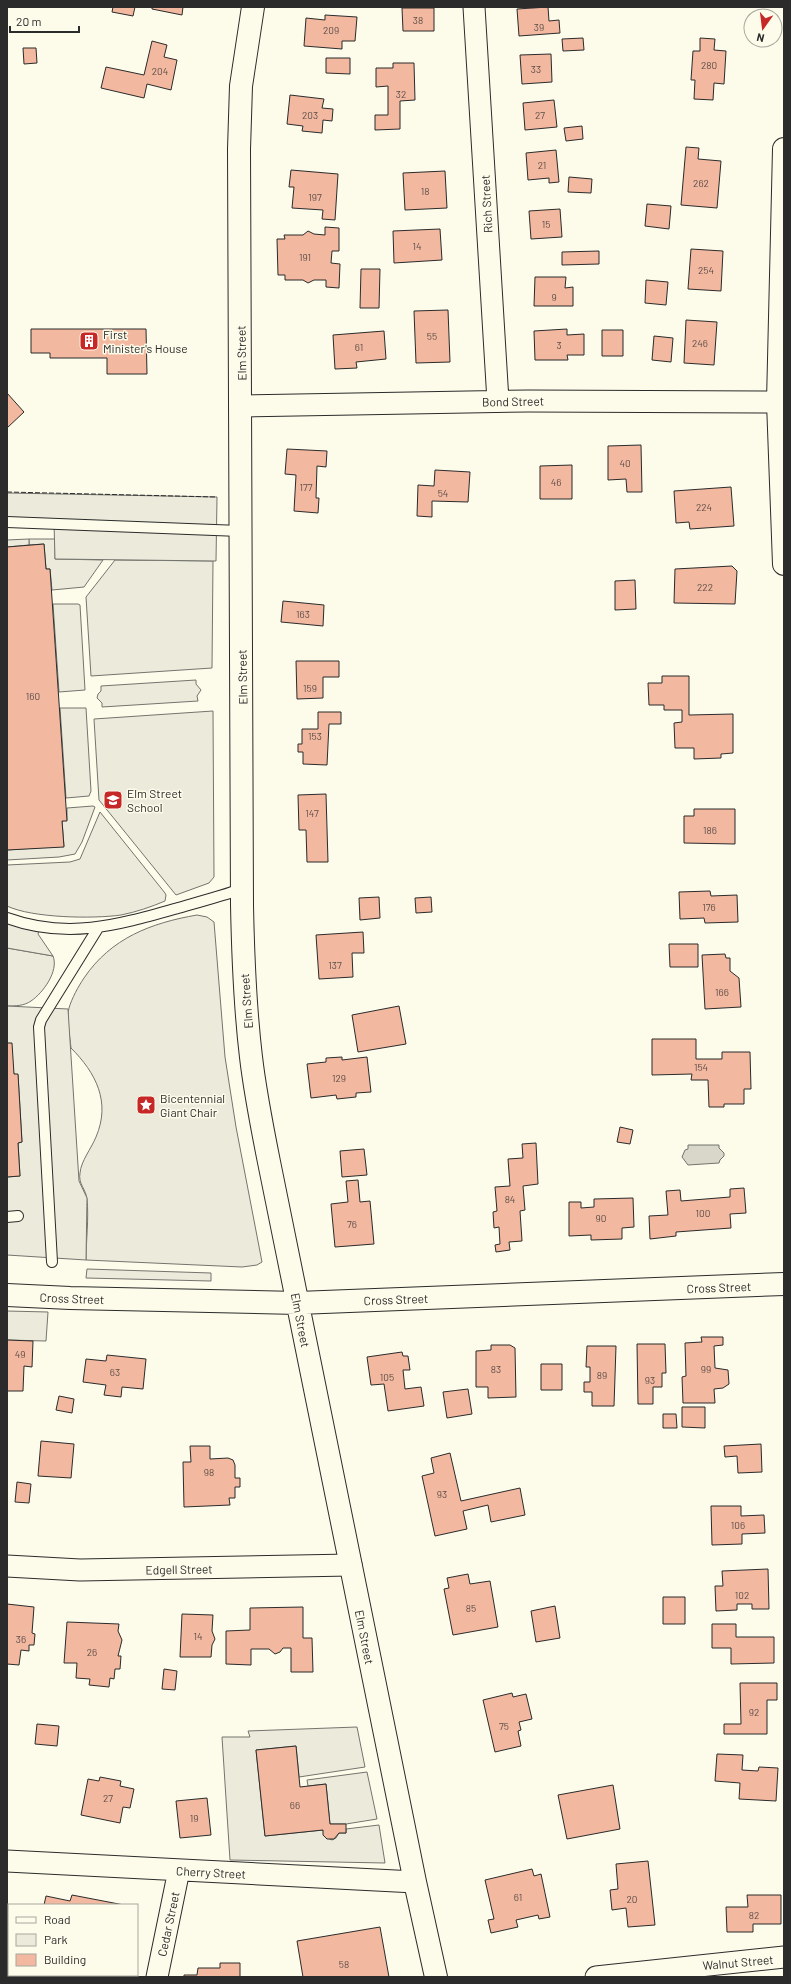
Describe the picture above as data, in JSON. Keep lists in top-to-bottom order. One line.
{"streets":{"street":["Rich Street","Elm Street","Bond Street","Cross Street","Edgell Street","Cherry Street","Cedar Street","Walnut Street"]},"crossings":[["Rich Street","Bond Street"],["Elm Street","Bond Street"],["Elm Street","Cross Street"],["Elm Street","Edgell Street"],["Elm Street","Cherry Street"],["Cherry Street","Cedar Street"]],"places":{"building":["First Minister's House"],"school or university":["Elm Street School"],"place":["Bicentennial Giant Chair"]},"house_numbers":["38","39","209","280","33","204","32","203","27","21","262","18","197","15","14","191","254","9","55","246","3","61","40","46","177","54","224","222","163","159","160","153","147","186","176","137","166","154","129","84","100","90","76","49","83","99","63","89","105","93","98","93","106","102","85","14","36","26","92","75","27","66","19","61","20","82","58"],"legend":["Road","Park","Building"],"scale_bar":"20 m","north":"bottom"}
